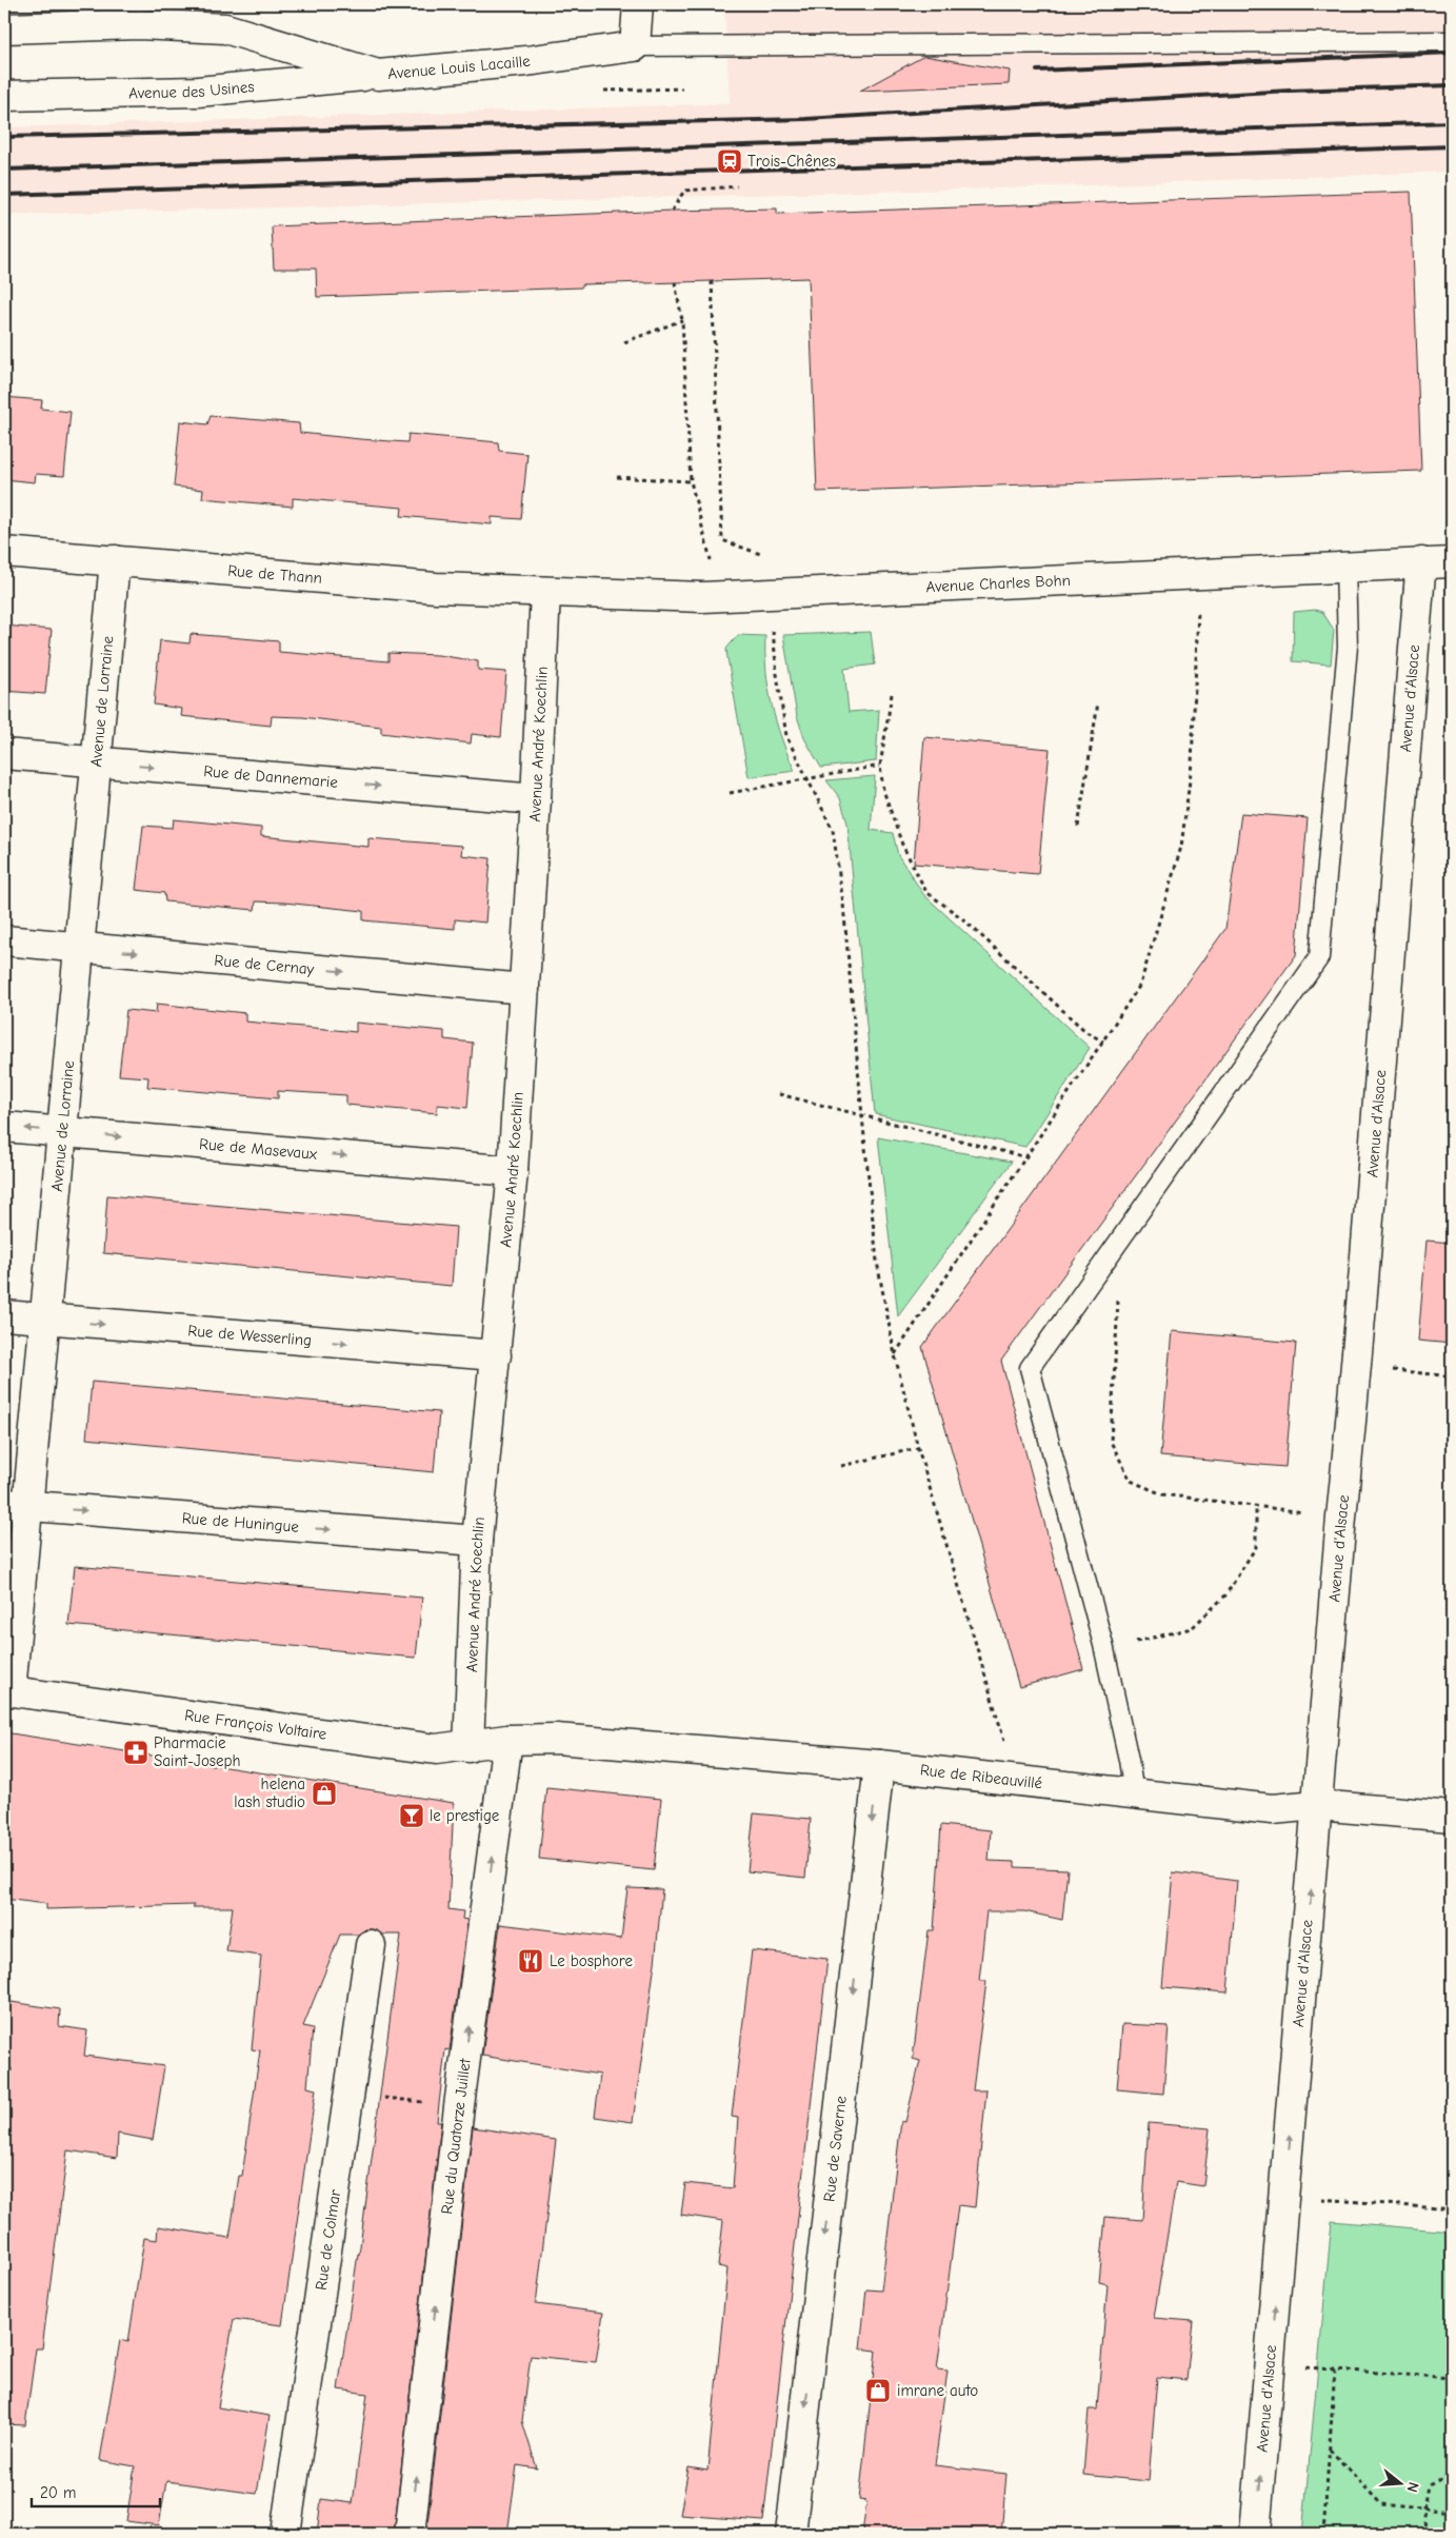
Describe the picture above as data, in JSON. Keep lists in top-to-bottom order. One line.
{"streets":{"street":["Avenue Louis Lacaille","Avenue des Usines","Rue de Thann","Avenue Charles Bohn","Avenue d'Alsace","Avenue de Lorraine","Avenue André Koechlin","Rue de Dannemarie","Rue de Cernay","Rue de Masevaux","Rue de Wesserling","Rue de Huningue","Rue François Voltaire","Rue de Ribeauvillé","Rue du Quatorze Juillet","Rue de Saverne","Rue de Colmar"]},"crossings":[["Avenue Louis Lacaille","Avenue des Usines"],["Rue de Thann","Avenue Charles Bohn"],["Rue de Thann","Avenue de Lorraine"],["Rue de Thann","Avenue André Koechlin"],["Avenue Charles Bohn","Avenue d'Alsace"],["Avenue Charles Bohn","Avenue André Koechlin"],["Avenue d'Alsace","Rue de Ribeauvillé"],["Avenue de Lorraine","Rue de Dannemarie"],["Avenue de Lorraine","Rue de Cernay"],["Avenue de Lorraine","Rue de Masevaux"],["Avenue de Lorraine","Rue de Wesserling"],["Avenue de Lorraine","Rue de Huningue"],["Avenue de Lorraine","Rue François Voltaire"],["Avenue André Koechlin","Rue de Dannemarie"],["Avenue André Koechlin","Rue de Cernay"],["Avenue André Koechlin","Rue de Masevaux"],["Avenue André Koechlin","Rue de Wesserling"],["Avenue André Koechlin","Rue de Huningue"],["Avenue André Koechlin","Rue François Voltaire"],["Rue François Voltaire","Rue de Ribeauvillé"],["Rue François Voltaire","Rue du Quatorze Juillet"],["Rue de Ribeauvillé","Rue du Quatorze Juillet"],["Rue de Ribeauvillé","Rue de Saverne"]],"one_way":["Avenue d'Alsace","Rue de Dannemarie","Rue de Cernay","Rue de Wesserling","Rue de Huningue","Rue du Quatorze Juillet","Rue de Saverne"],"places":{"station":["Trois-Chênes"],"pharmacy":["Pharmacie Saint-Joseph"],"shop":["helena lash studio","imrane auto"],"bar":["le prestige"],"restaurant":["Le bosphore"]},"scale_bar":"20 m","north":"right"}
